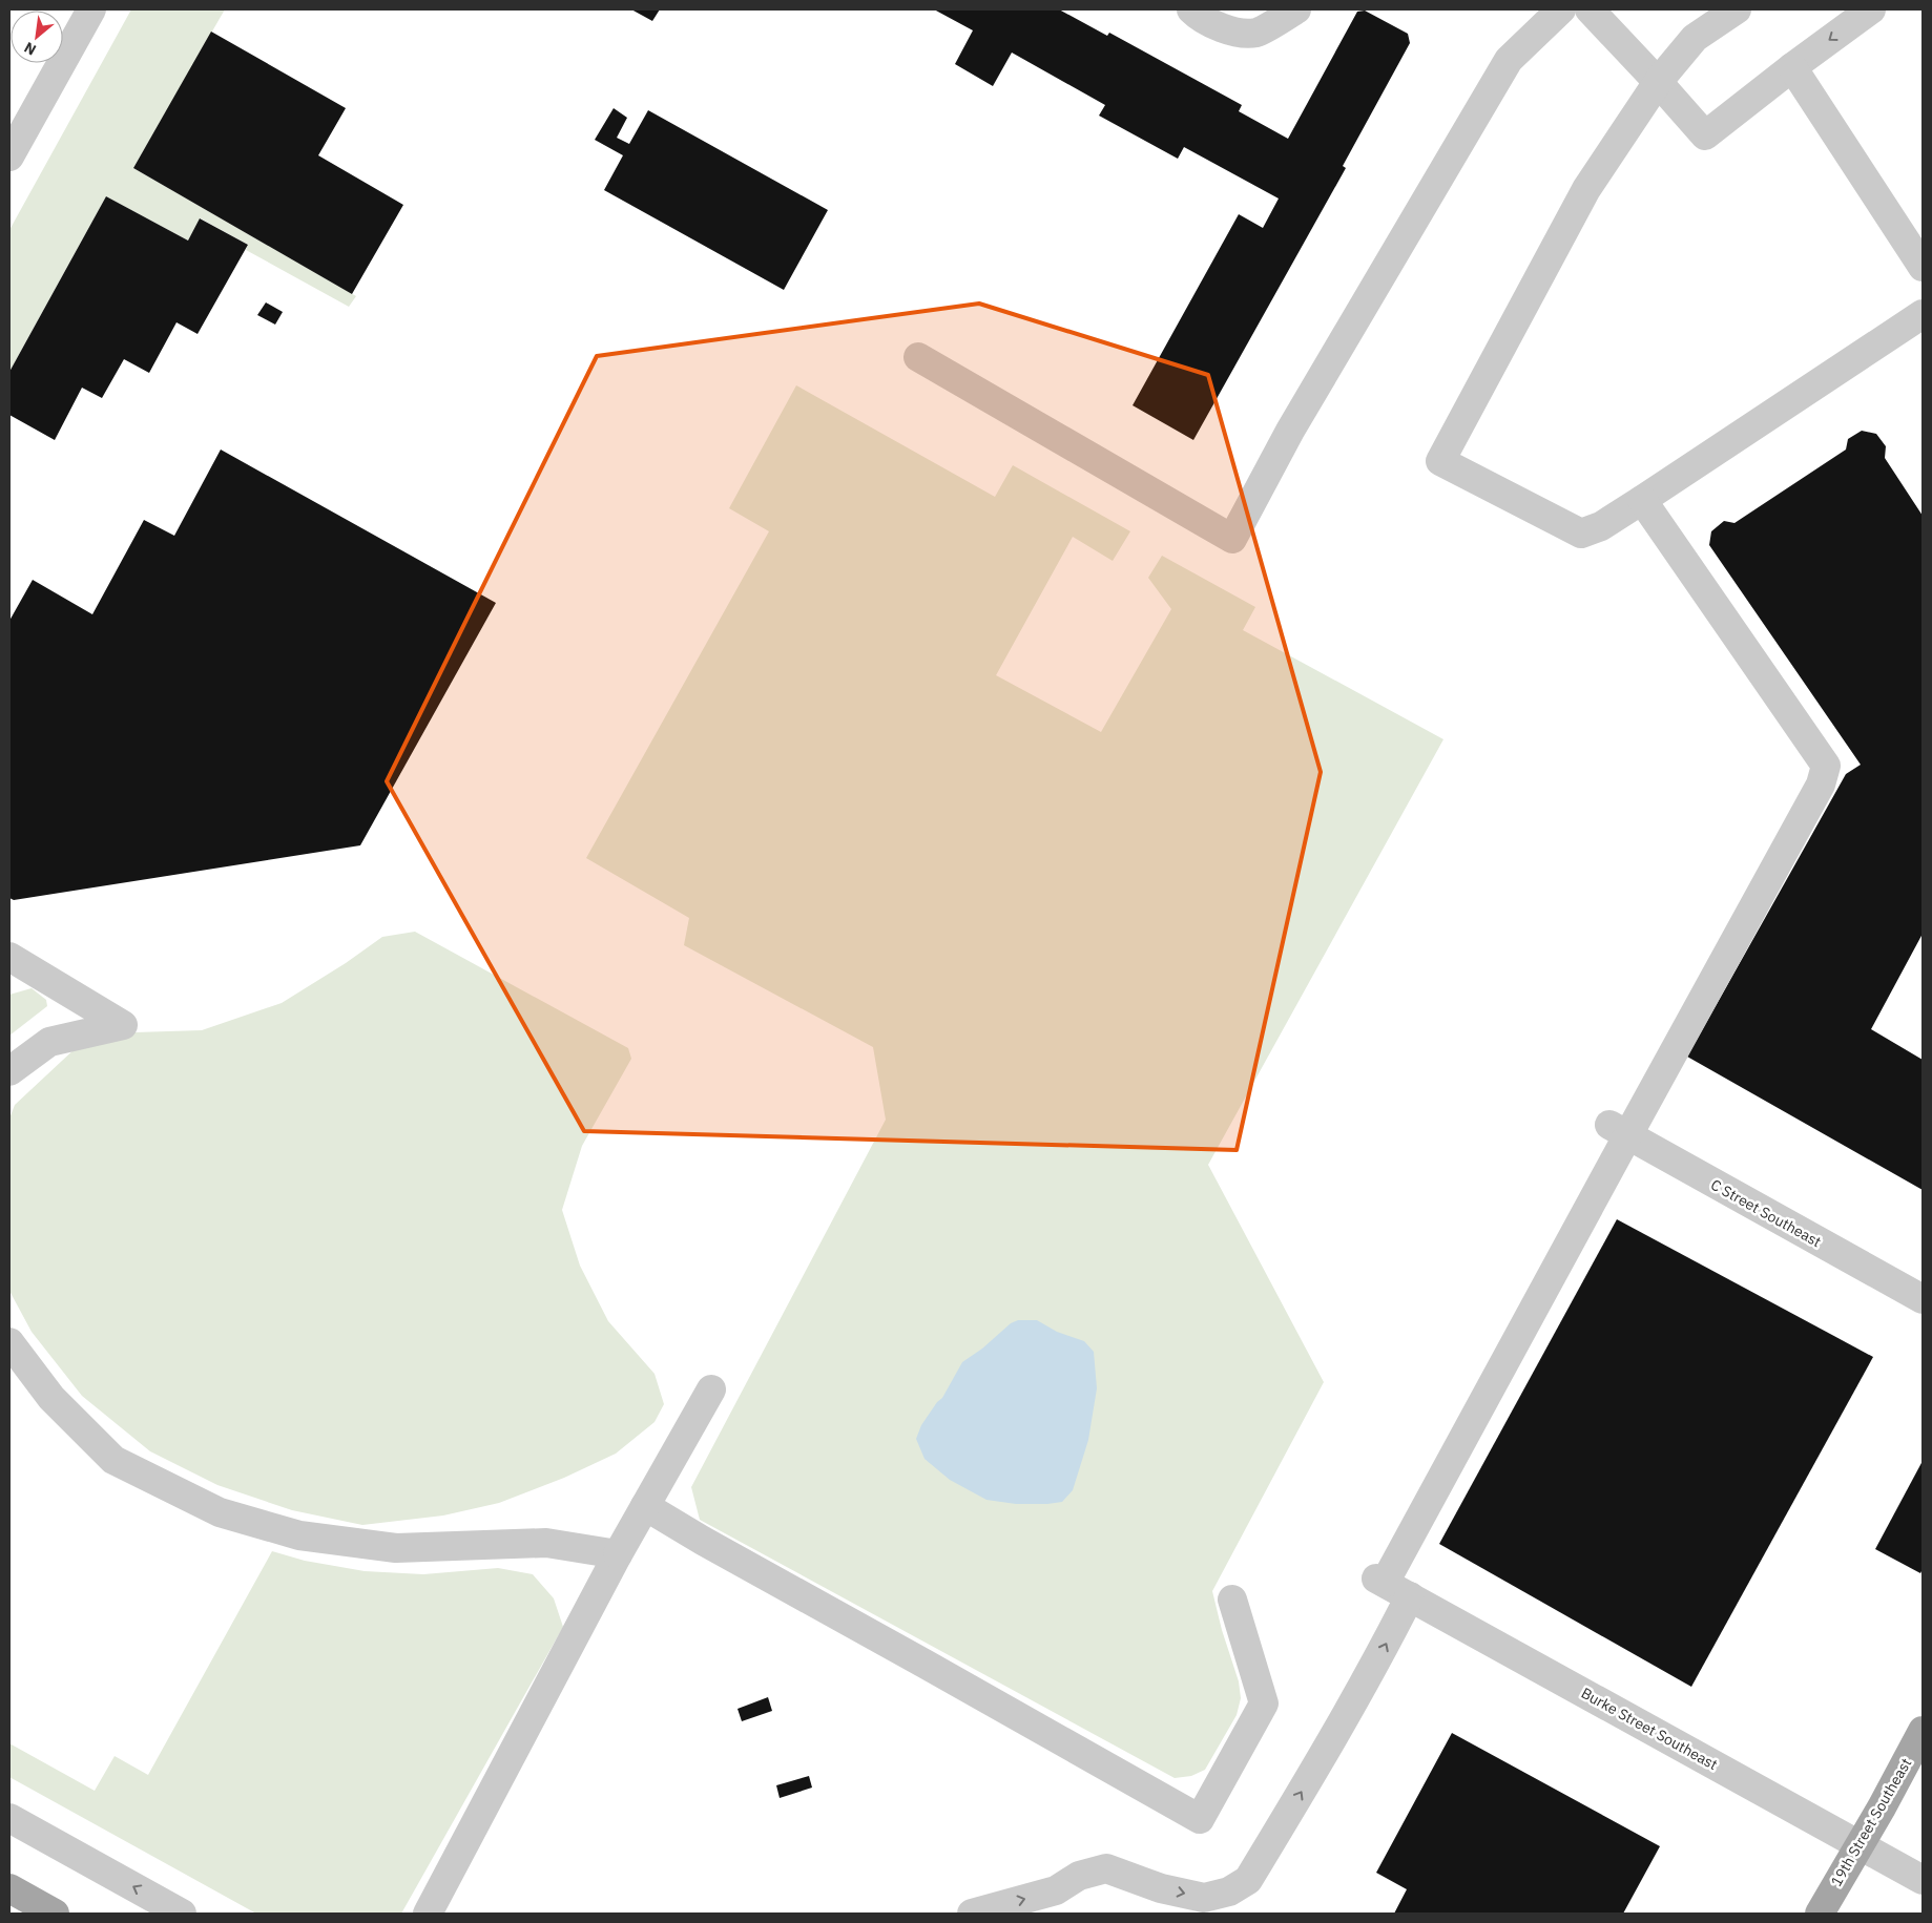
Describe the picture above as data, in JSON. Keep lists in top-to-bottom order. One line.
{"streets":{"main road":["19th Street Southeast"],"street":["C Street Southeast","Burke Street Southeast"]},"crossings":[["C Street Southeast","Burke Street Southeast"],["Burke Street Southeast","19th Street Southeast"]],"north":"bottom left"}
